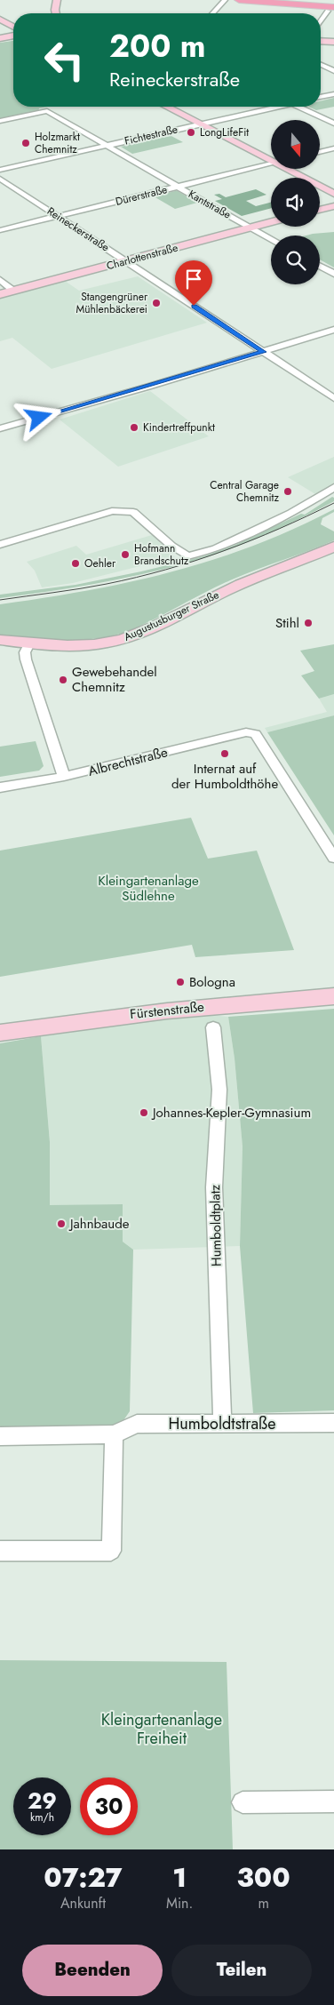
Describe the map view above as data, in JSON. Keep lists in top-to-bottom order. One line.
{"streets":{"main road":["Charlottenstraße","Augustusburger Straße","Fürstenstraße"],"street":["Fichtestraße","Dürerstraße","Kantstraße","Reineckerstraße","Albrechtstraße","Humboldtplatz","Humboldtstraße"]},"crossings":[["Fichtestraße","Kantstraße"],["Dürerstraße","Kantstraße"],["Dürerstraße","Reineckerstraße"],["Kantstraße","Charlottenstraße"],["Reineckerstraße","Charlottenstraße"],["Humboldtplatz","Humboldtstraße"]],"parks":["Kleingartenanlage Südlehne","Kleingartenanlage Freiheit"],"places":["LongLifeFit","Holzmarkt Chemnitz","Stangengrüner Mühlenbäckerei","Kindertreffpunkt","Central Garage Chemnitz","Hofmann Brandschutz","Oehler","Stihl","Gewebehandel Chemnitz","Internat auf der Humboldthöhe","Bologna","Johannes-Kepler-Gymnasium","Jahnbaude"],"north":"bottom","page":{"turn":["200 m","Reineckerstraße"],"speed":"29 km/h","limit":"30","eta":["07:27","Ankunft","1","Min.","300","m"],"buttons":["Beenden","Teilen"]}}
